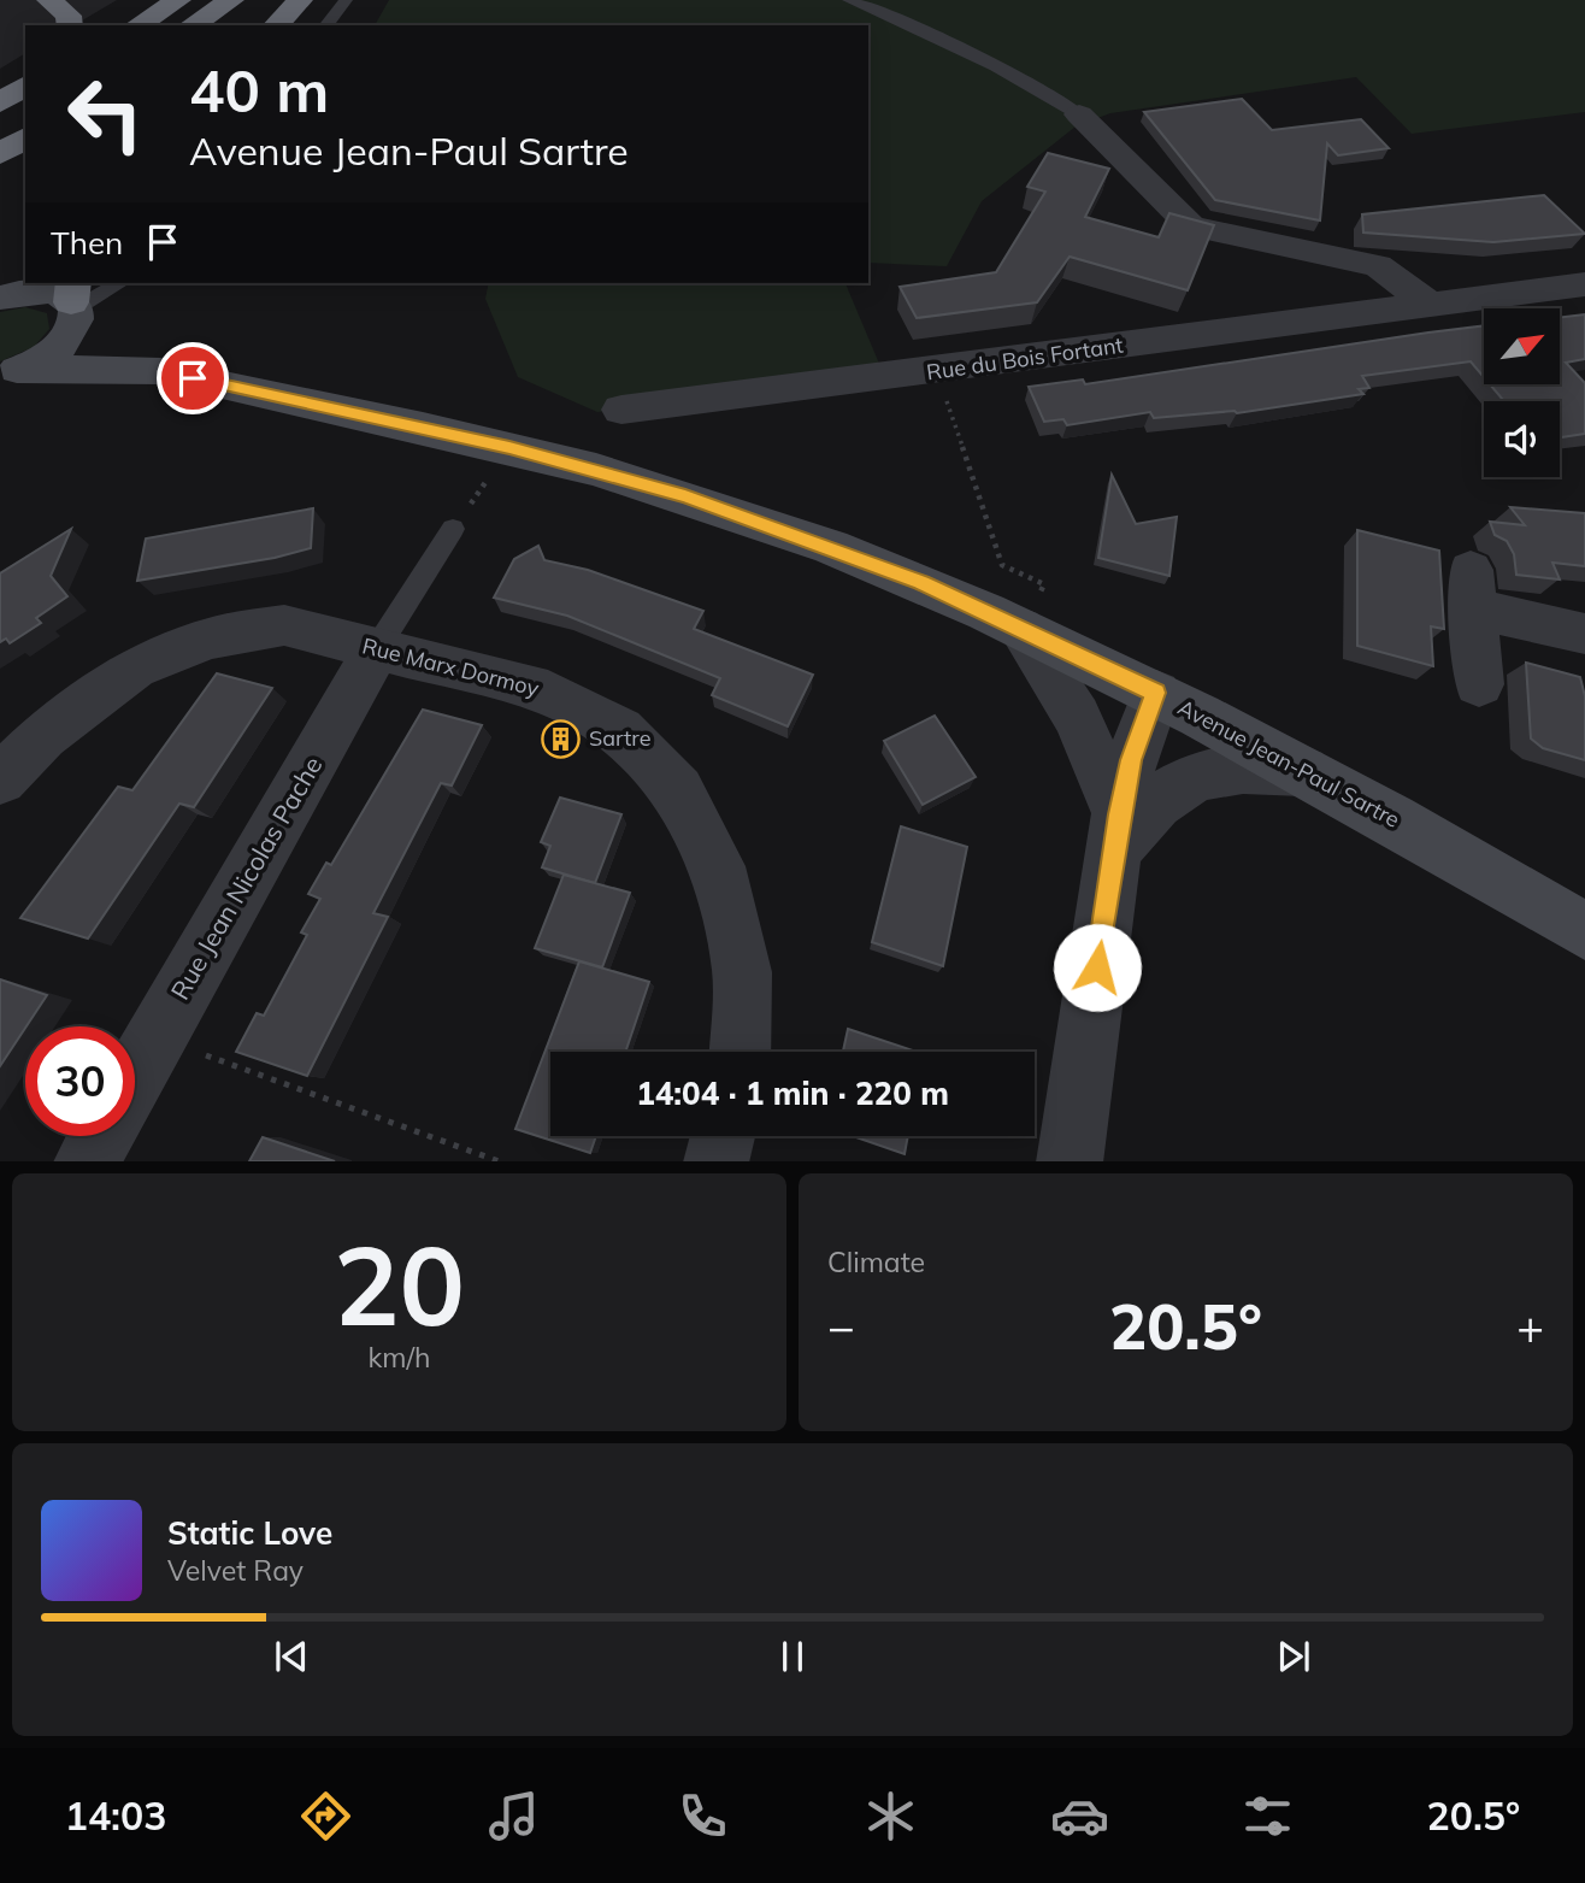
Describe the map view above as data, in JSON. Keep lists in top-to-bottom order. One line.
{"streets":{"street":["Rue du Bois Fortant","Rue Marx Dormoy","Avenue Jean-Paul Sartre","Rue Jean Nicolas Pache"]},"crossings":[["Rue Marx Dormoy","Rue Jean Nicolas Pache"]],"places":{"building":["Sartre"]},"north":"top right","page":{"turn":["40 m","Avenue Jean-Paul Sartre"],"then":"Then","limit":"30","trip":"14:04 · 1 min · 220 m","tile":[["20","km/h"],"Climate"],"heat":["−","20.5°","+"],"song":["Static Love","Velvet Ray"],"tabs":["14:03","20.5°"]}}
